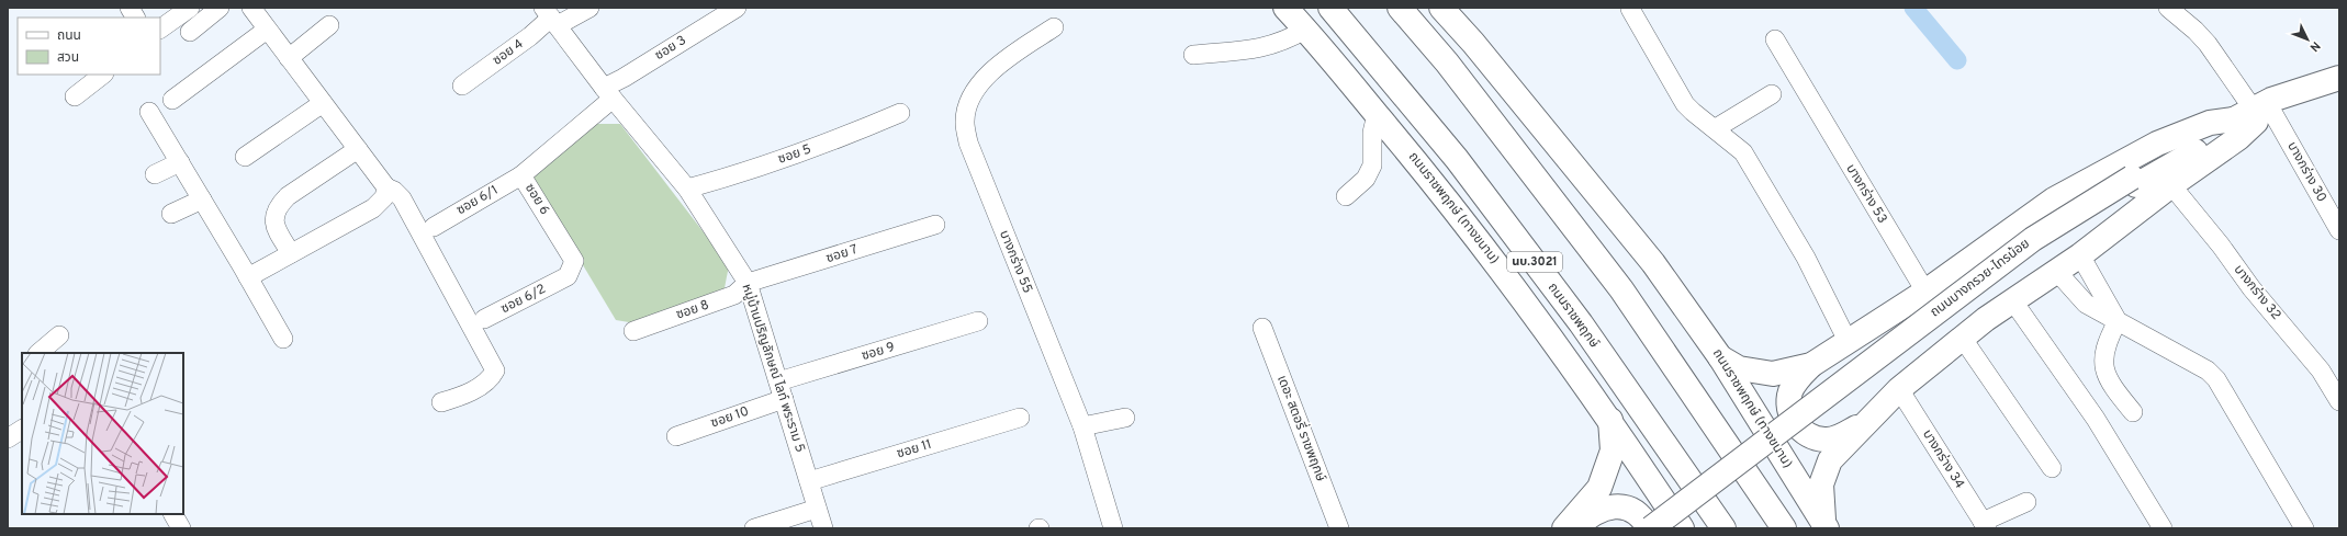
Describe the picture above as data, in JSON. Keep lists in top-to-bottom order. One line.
{"streets":{"main road":["ถนนราชพฤกษ์ (ทางขนาน)","นบ.3021","ถนนบางกรวย-ไทรน้อย","ถนนราชพฤกษ์"],"street":["ซอย 3","ซอย 4","ซอย 5","บางกร่าง 30","บางกร่าง 53","ซอย 6","ซอย 6/1","ซอย 7","บางกร่าง 55","บางกร่าง 32","ซอย 6/2","ซอย 8","ซอย 9","หมู่บ้านปริญลักษณ์ ไลท์ พระราม 5","ซอย 10","เดอะ สตอรี่ ราชพฤกษ์","ซอย 11","บางกร่าง 34"]},"crossings":[["ซอย 3","ซอย 6"],["ซอย 3","หมู่บ้านปริญลักษณ์ ไลท์ พระราม 5"],["ซอย 4","หมู่บ้านปริญลักษณ์ ไลท์ พระราม 5"],["ซอย 5","หมู่บ้านปริญลักษณ์ ไลท์ พระราม 5"],["บางกร่าง 30","ถนนบางกรวย-ไทรน้อย"],["ซอย 6","ซอย 6/1"],["ซอย 6","ซอย 6/2"],["ซอย 6","หมู่บ้านปริญลักษณ์ ไลท์ พระราม 5"],["ซอย 7","ซอย 8"],["ซอย 7","หมู่บ้านปริญลักษณ์ ไลท์ พระราม 5"],["ซอย 8","หมู่บ้านปริญลักษณ์ ไลท์ พระราม 5"],["ซอย 9","หมู่บ้านปริญลักษณ์ ไลท์ พระราม 5"],["ซอย 9","ซอย 10"],["หมู่บ้านปริญลักษณ์ ไลท์ พระราม 5","ซอย 10"],["หมู่บ้านปริญลักษณ์ ไลท์ พระราม 5","ซอย 11"]],"legend":["ถนน","สวน"],"north":"bottom right"}
